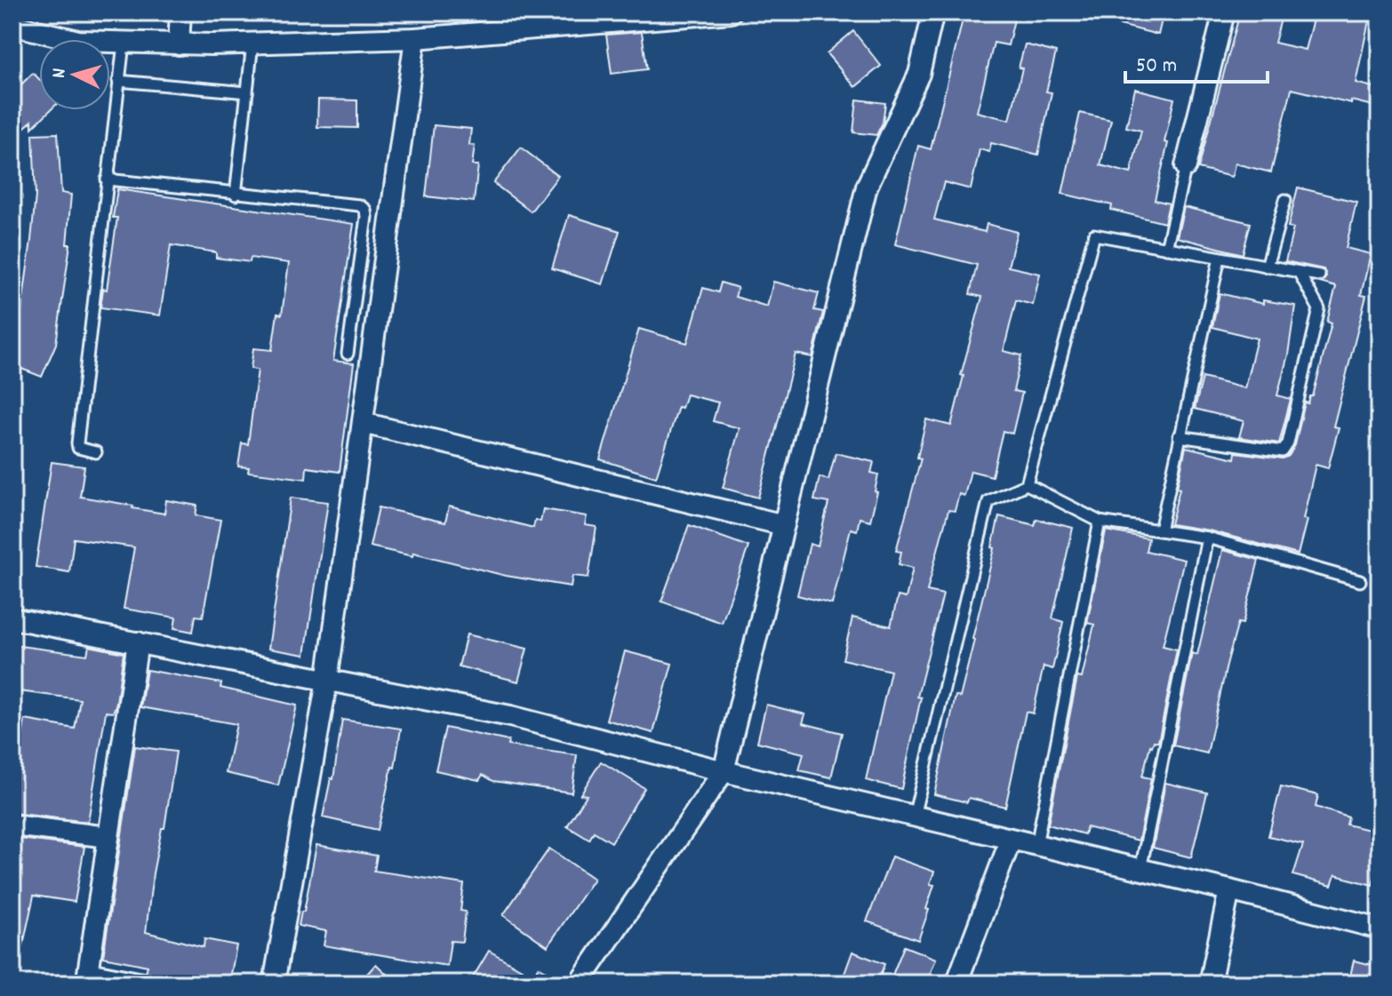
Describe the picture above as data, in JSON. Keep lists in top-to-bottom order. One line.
{"scale_bar":"50 m","north":"left"}
